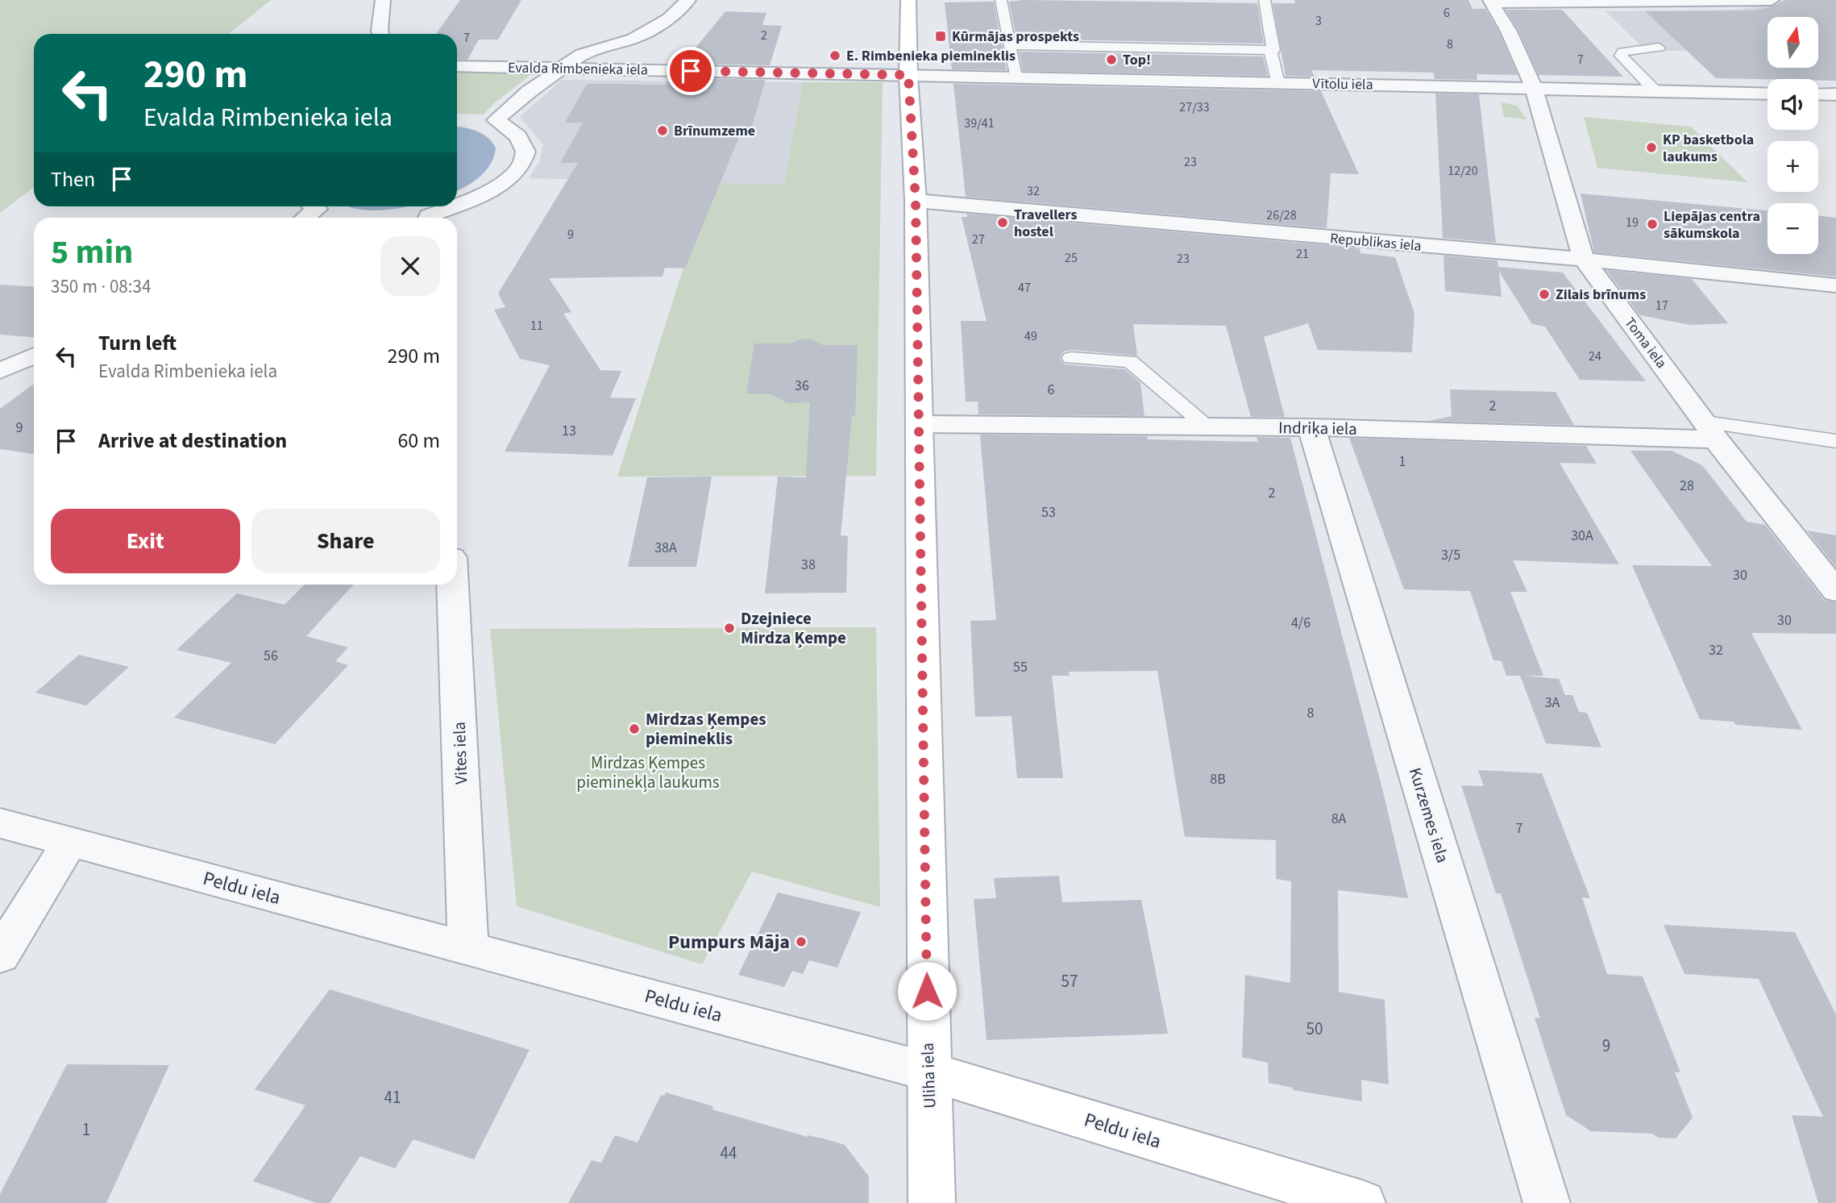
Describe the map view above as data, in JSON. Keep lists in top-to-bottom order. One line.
{"streets":{"main road":["Peldu iela","Uliha iela"],"street":["Evalda Rimbenieka iela","Vītolu iela","Republikas iela","Toma iela","Indriķa iela","Vites iela","Kurzemes iela"]},"crossings":[["Evalda Rimbenieka iela","Vītolu iela"],["Evalda Rimbenieka iela","Uliha iela"],["Vītolu iela","Toma iela"],["Vītolu iela","Uliha iela"],["Republikas iela","Toma iela"],["Republikas iela","Uliha iela"],["Toma iela","Indriķa iela"],["Indriķa iela","Kurzemes iela"],["Indriķa iela","Uliha iela"],["Vites iela","Peldu iela"],["Peldu iela","Uliha iela"]],"parks":["Mirdzas Ķempes pieminekļa laukums"],"places":{"transit":["Kūrmājas prospekts"],"other":["E. Rimbenieka piemineklis","Top!","Brīnumzeme","KP basketbola laukums","Travellers hostel","Liepājas centra sākumskola","Zilais brīnums","Dzejniece Mirdza Ķempe","Mirdzas Ķempes piemineklis","Pumpurs Māja"]},"house_numbers":["6","3","2","7","8","7","27/33","39/41","23","12/20","32","26/28","19","9","27","21","25","23","47","17","11","49","24","36","6","2","9","13","1","28","2","53","30A","38A","3/5","38","30","30","4/6","32","56","55","3A","8","8B","8A","7","57","50","9","41","1","44"],"north":"top","page":{"map_buttons":["+","−"],"turn":["290 m","Evalda Rimbenieka iela"],"then":"Then","heading":["5 min","350 m · 08:34"],"list":[{"name":"Turn left","note":"Evalda Rimbenieka iela","value":"290 m"},{"name":"Arrive at destination","value":"60 m"}],"buttons":["Exit","Share"]}}
